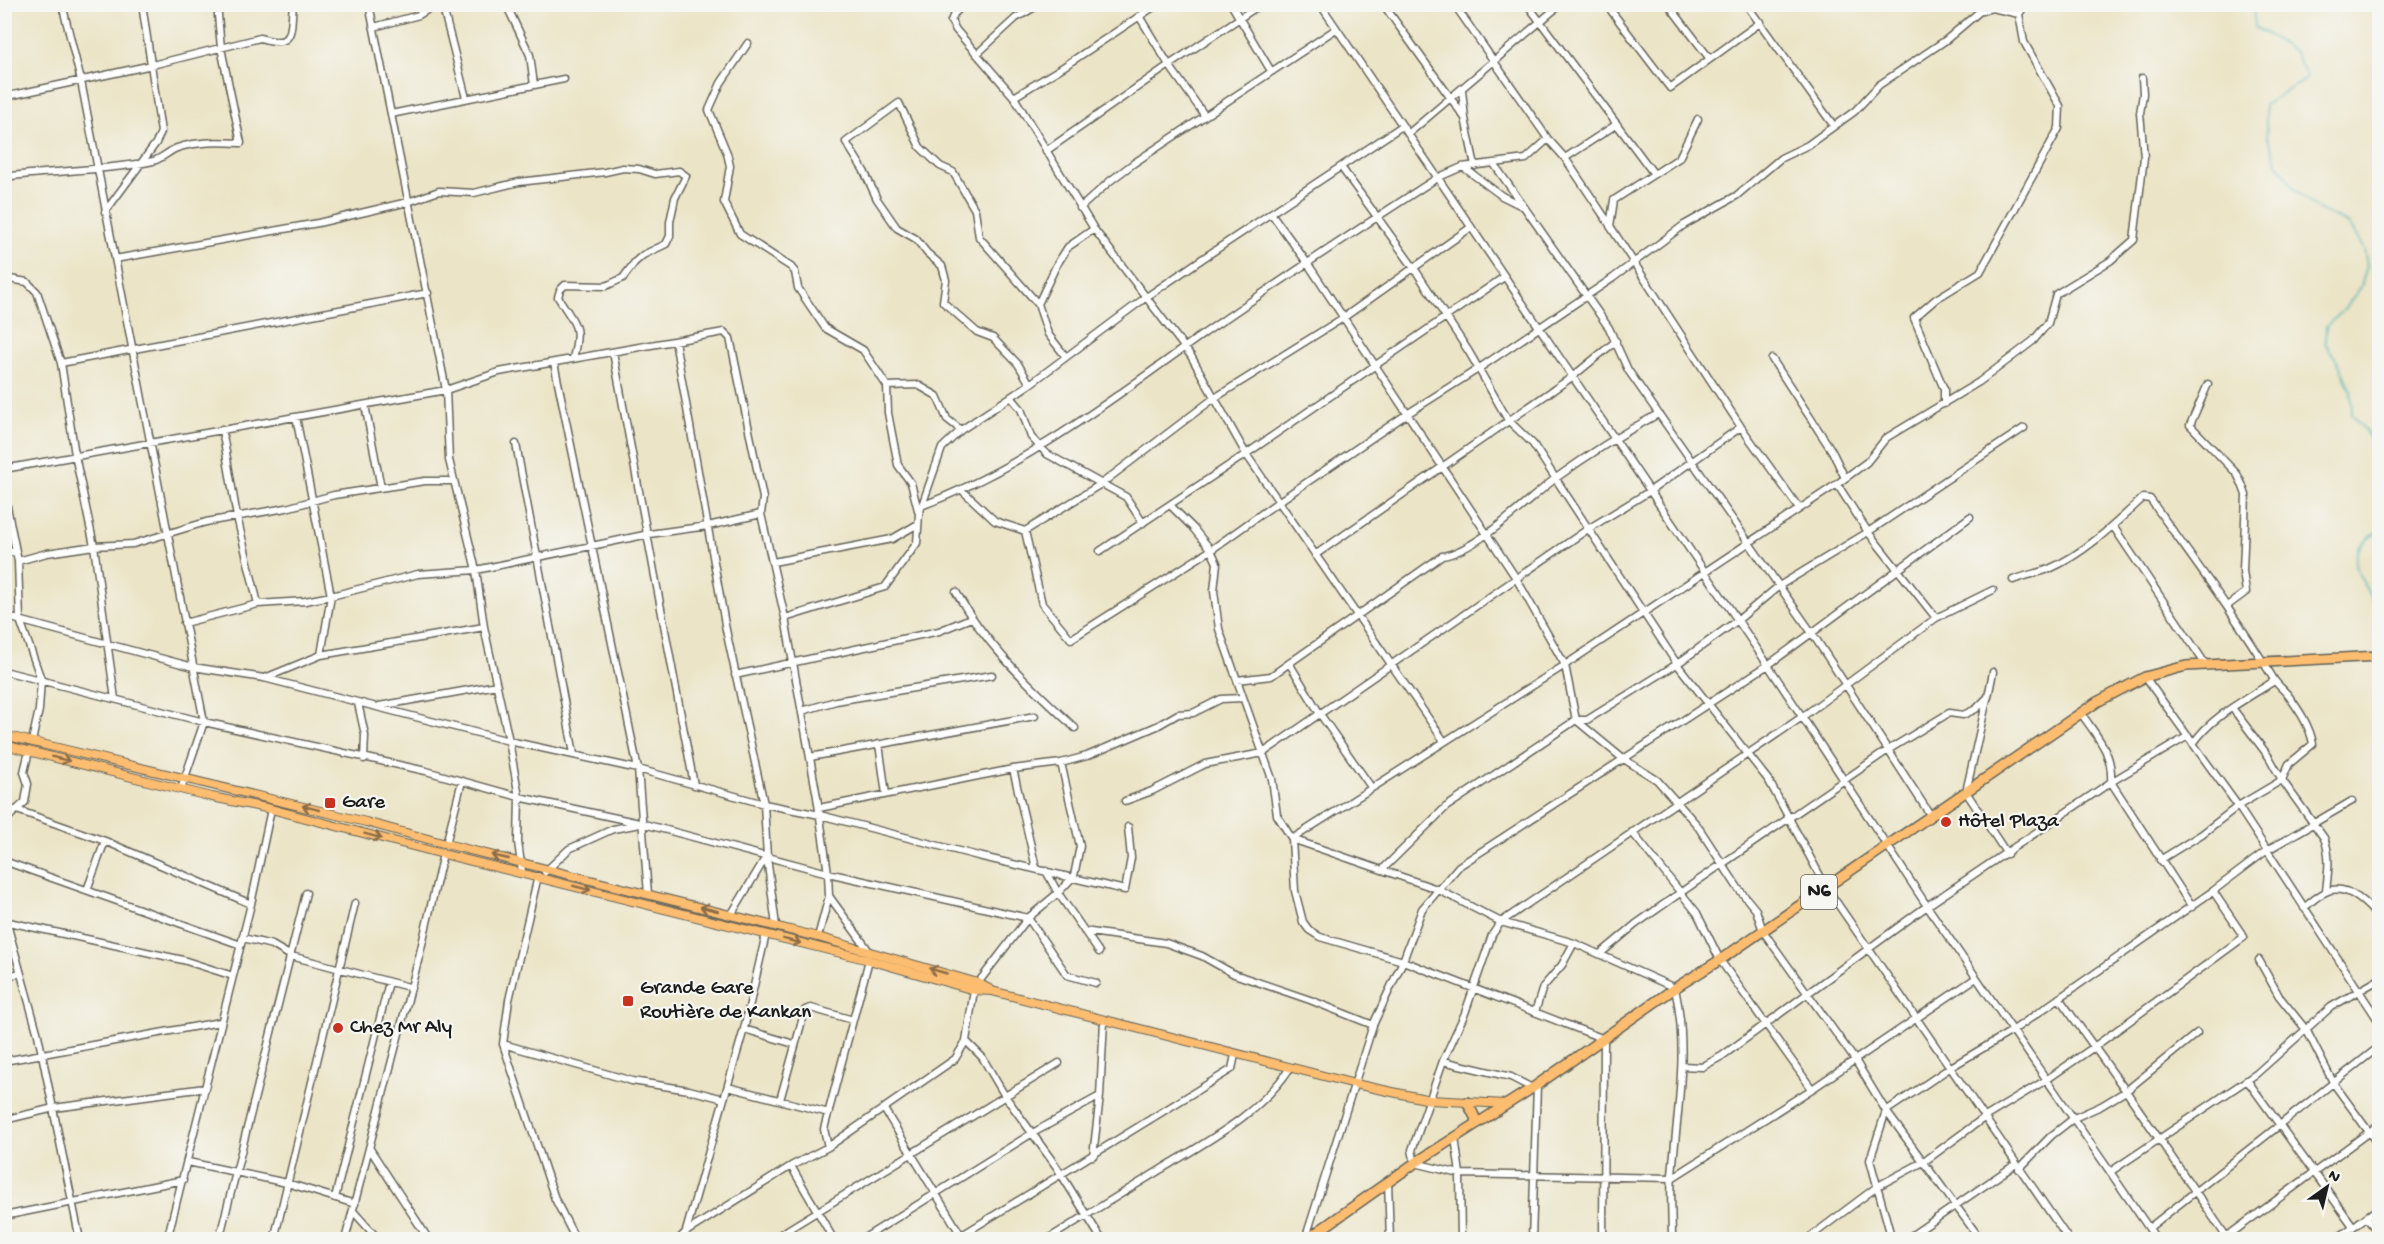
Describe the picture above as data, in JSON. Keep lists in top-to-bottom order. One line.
{"streets":{"highway":["N6"]},"places":{"transit":["Gare","Grande Gare Routière de Kankan"],"other":["Hôtel Plaza","Chez Mr Aly"]},"north":"top right"}
